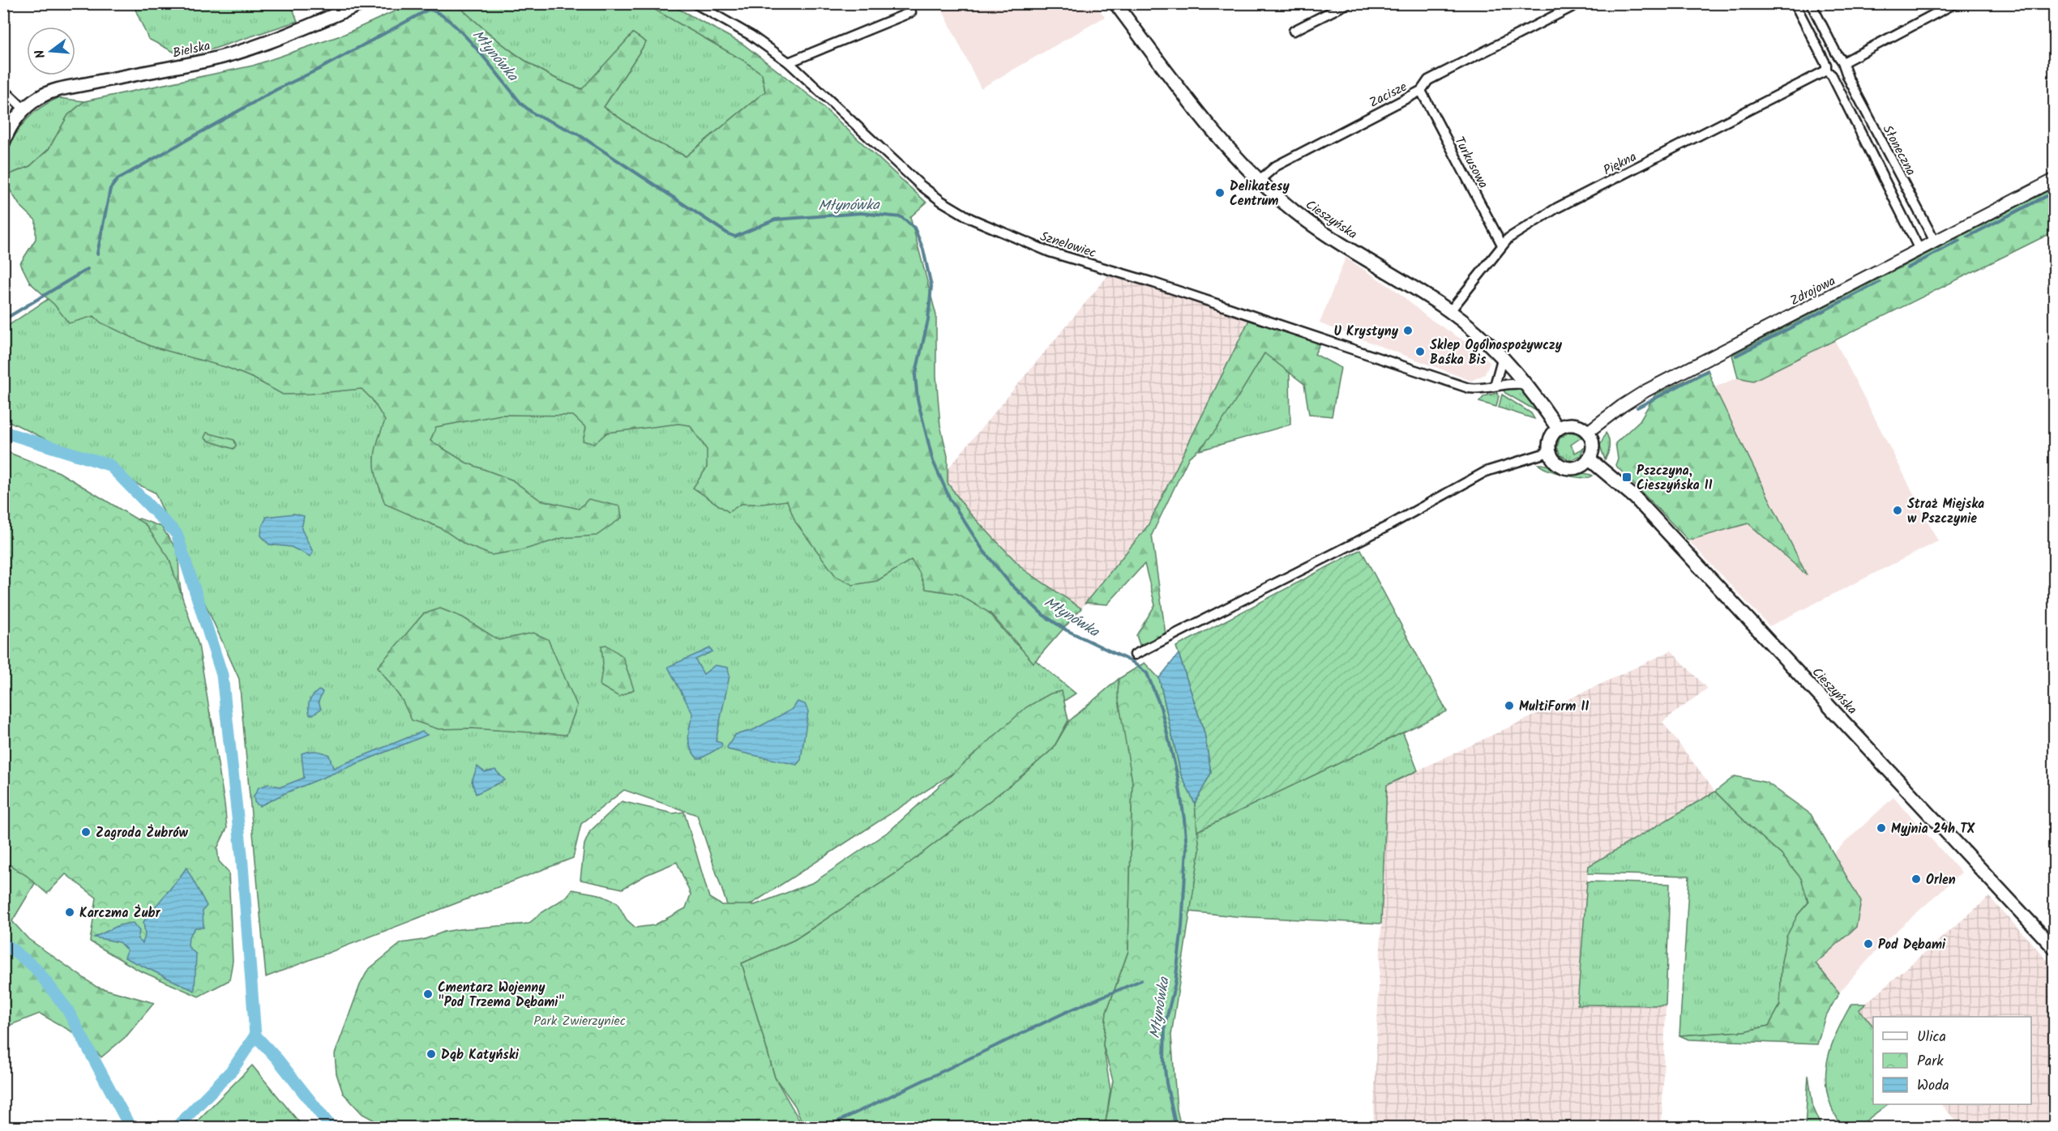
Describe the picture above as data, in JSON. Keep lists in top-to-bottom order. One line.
{"streets":{"main road":["Bielska","Cieszyńska"],"street":["Zacisze","Słoneczna","Turkusowa","Piękna","Sznelowiec","Zdrojowa"]},"crossings":[["Zacisze","Turkusowa"],["Zacisze","Cieszyńska"],["Słoneczna","Piękna"],["Słoneczna","Zdrojowa"],["Turkusowa","Piękna"],["Piękna","Cieszyńska"],["Cieszyńska","Sznelowiec"],["Cieszyńska","Zdrojowa"]],"water":["Młynówka"],"parks":["Park Zwierzyniec"],"places":{"other":["Delikatesy Centrum","U Krystyny","Sklep Ogólnospożywczy Baśka Bis","Straż Miejska w Pszczynie","MultiForm II","Myjnia 24h TX","Zagroda Żubrów","Orlen","Karczma Żubr","Pod Dębami","Cmentarz Wojenny \"Pod Trzema Dębami\"","Dąb Katyński"],"transit":["Pszczyna, Cieszyńska II"]},"legend":["Ulica","Park","Woda"],"north":"left"}
